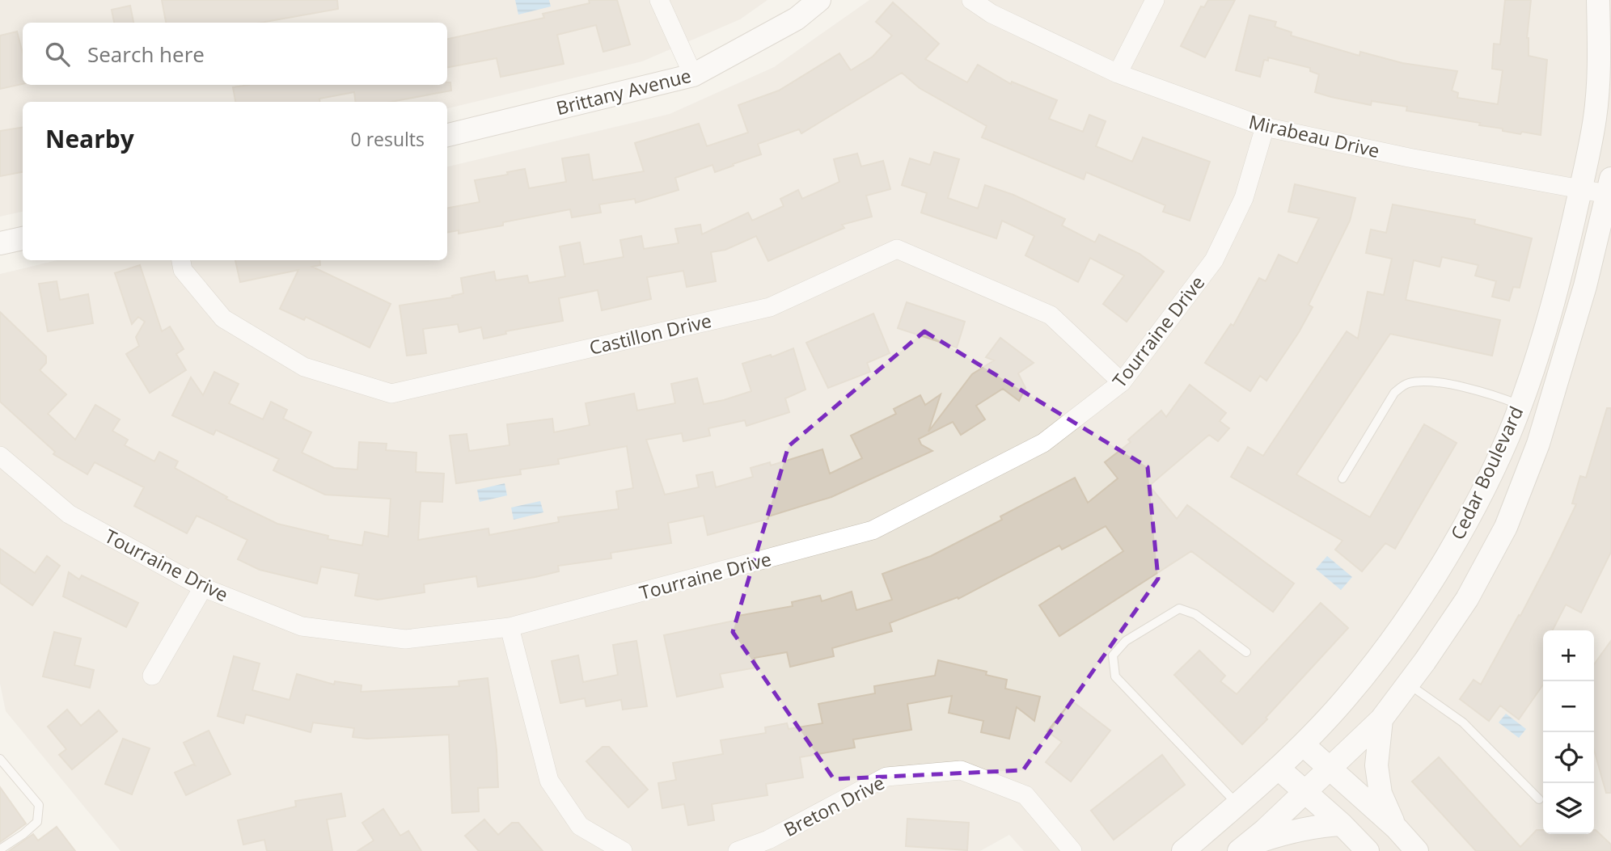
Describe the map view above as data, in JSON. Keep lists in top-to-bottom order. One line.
{"streets":{"street":["Brittany Avenue","Mirabeau Drive","Tourraine Drive","Castillon Drive","Cedar Boulevard","Breton Drive"]},"crossings":[["Mirabeau Drive","Tourraine Drive"],["Mirabeau Drive","Cedar Boulevard"],["Tourraine Drive","Castillon Drive"]],"page":{"search":"Search here","heading":["Nearby","0 results"],"map_buttons":["+","−"]}}
